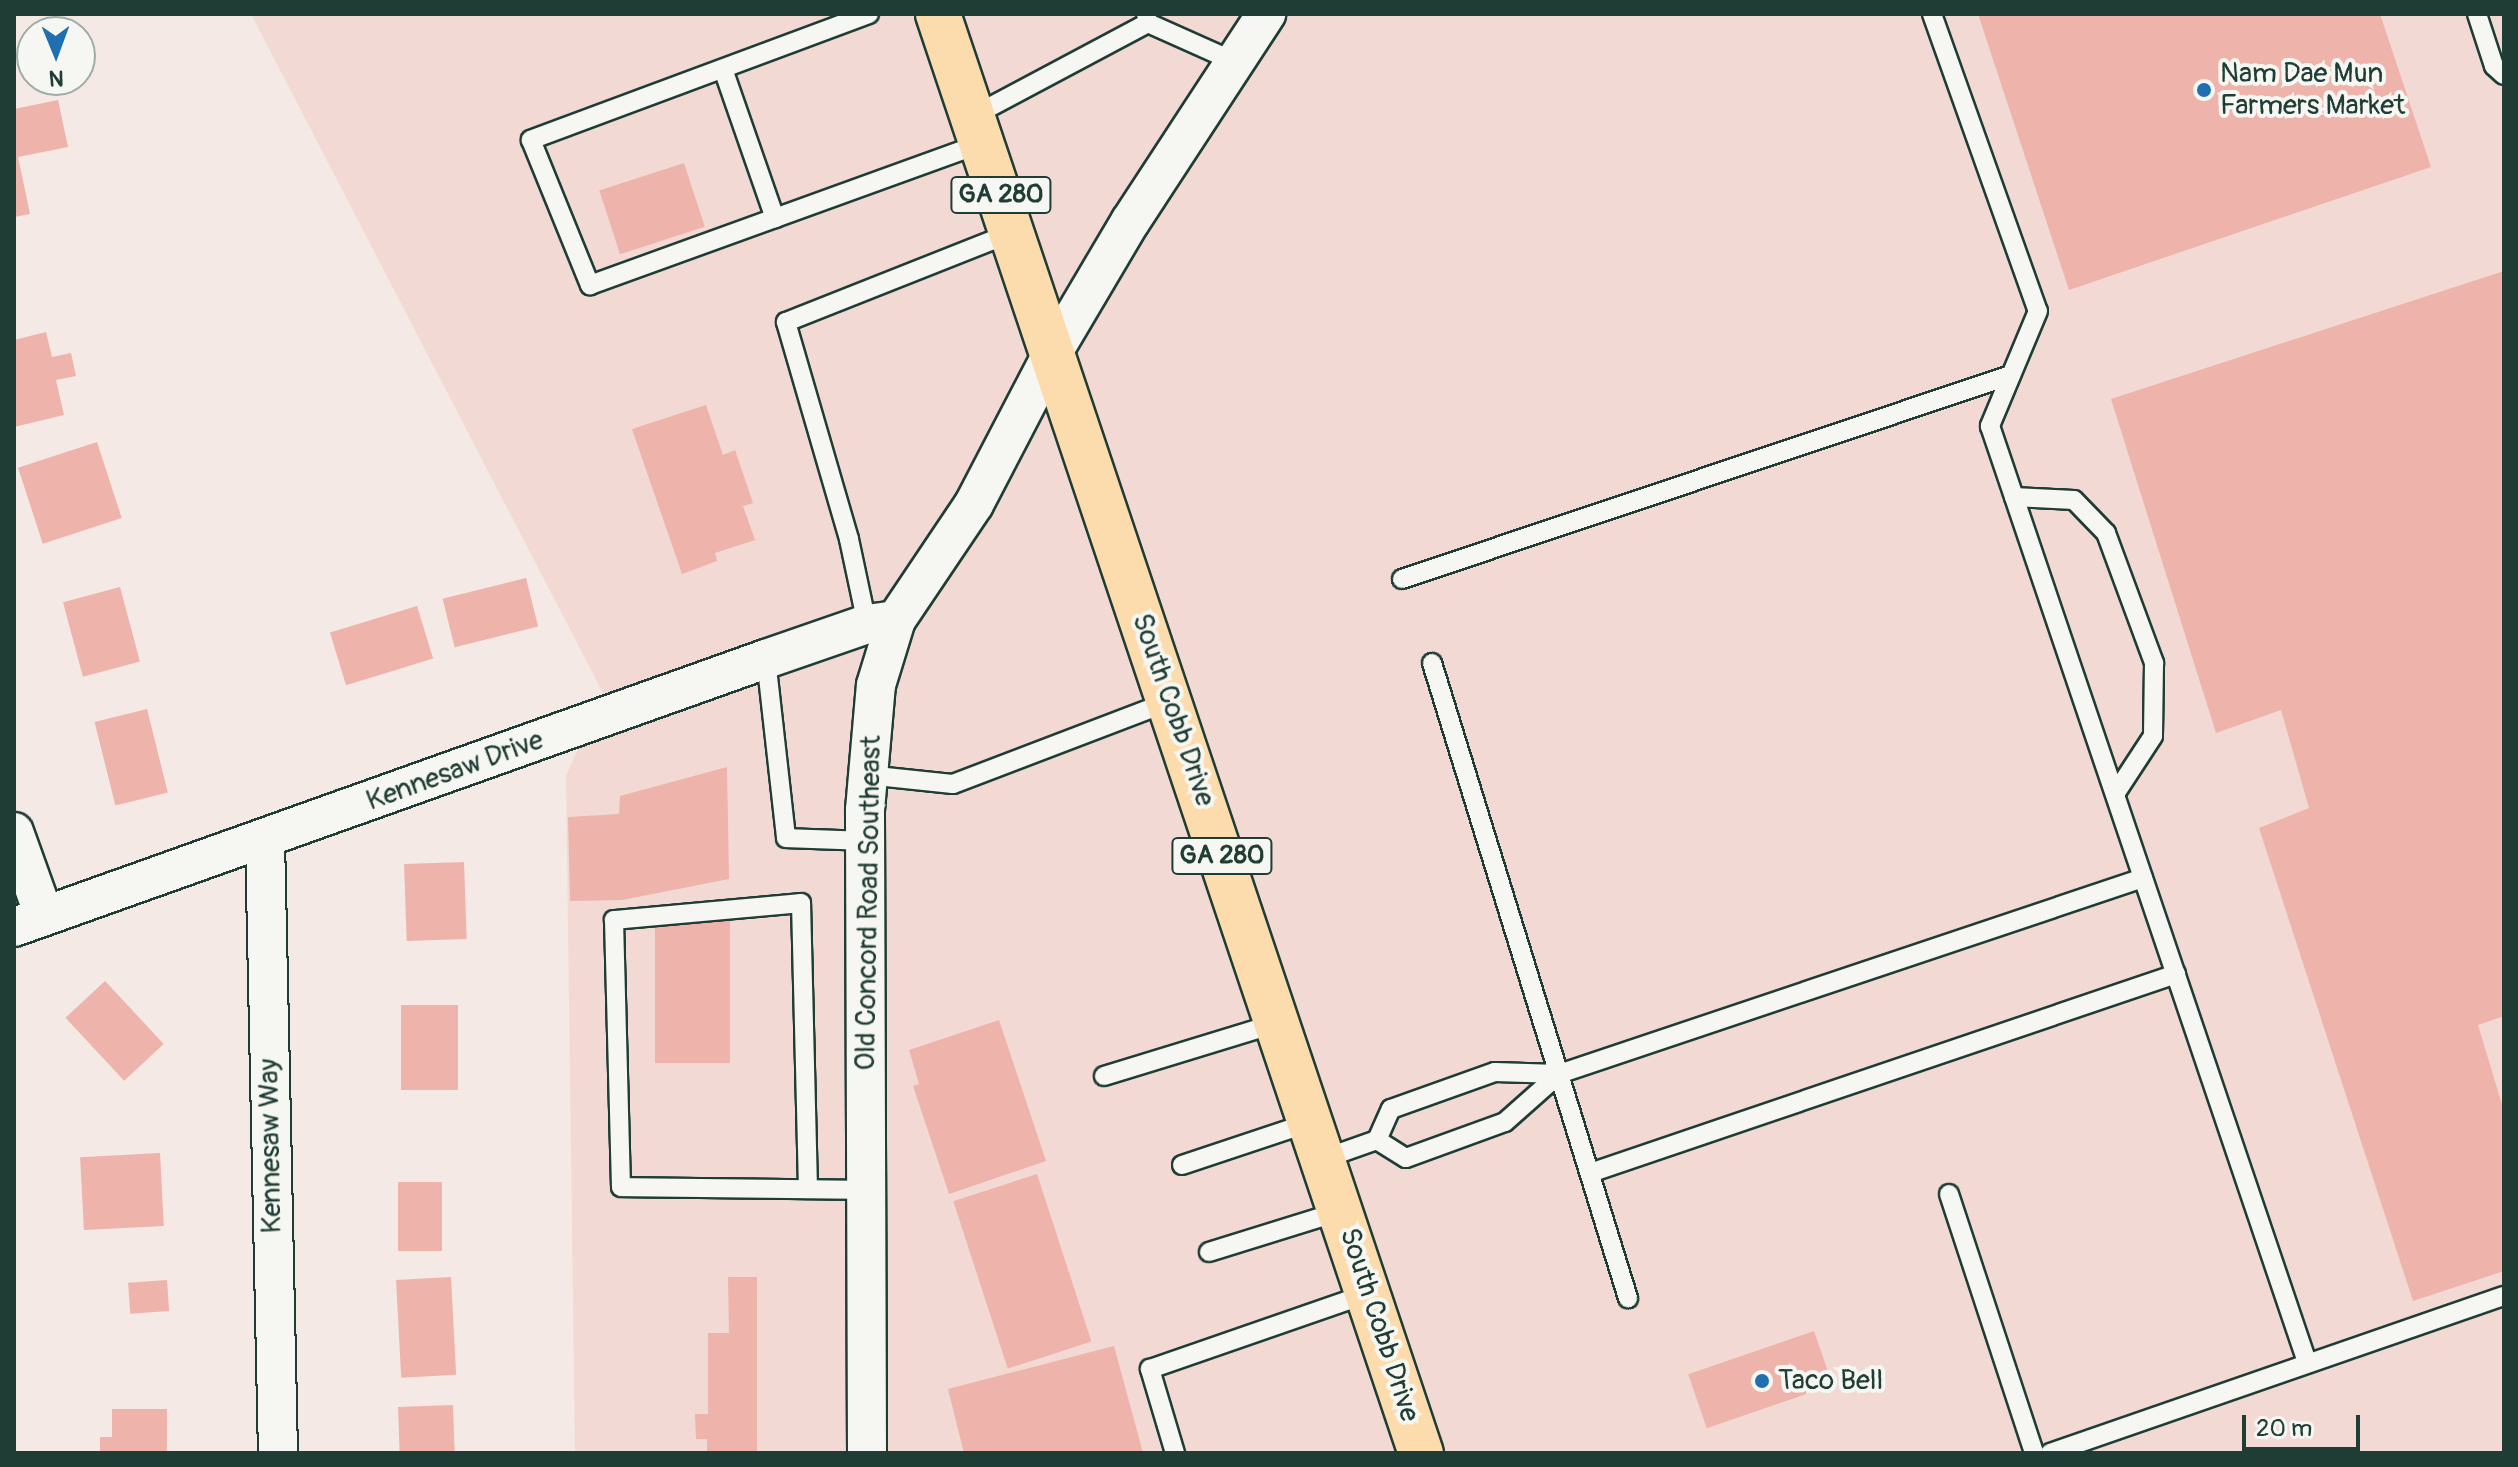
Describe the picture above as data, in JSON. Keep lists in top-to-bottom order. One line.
{"streets":{"main road":["GA 280","South Cobb Drive"],"street":["Kennesaw Drive","Old Concord Road Southeast","Kennesaw Way"]},"crossings":[["South Cobb Drive","Old Concord Road Southeast"],["Kennesaw Drive","Old Concord Road Southeast"],["Kennesaw Drive","Kennesaw Way"]],"places":["Nam Dae Mun Farmers Market","Taco Bell"],"scale_bar":"20 m","north":"bottom"}
